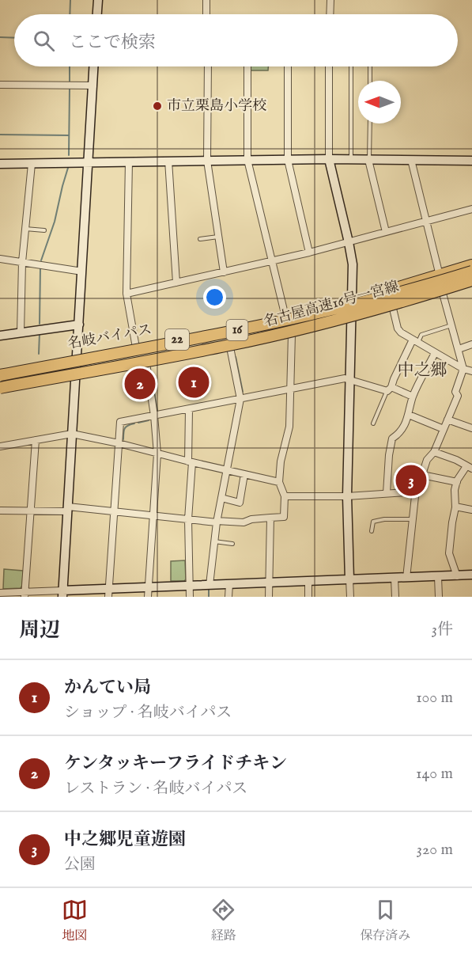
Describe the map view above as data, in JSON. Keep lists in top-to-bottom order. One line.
{"streets":{"highway":["名古屋高速16号一宮線","16","名岐バイパス","22"]},"crossings":[["名古屋高速16号一宮線","22"]],"districts":["中之郷"],"places":["市立栗島小学校"],"north":"left","page":{"search":"ここで検索","pins":["1","2","3"],"heading":["周辺","3件"],"list":[{"mark":"1","name":"かんてい局","note":"ショップ · 名岐バイパス","value":"100 m"},{"mark":"2","name":"ケンタッキーフライドチキン","note":"レストラン · 名岐バイパス","value":"140 m"},{"mark":"3","name":"中之郷児童遊園","note":"公園","value":"320 m"}],"nav":["地図","経路","保存済み"]}}
